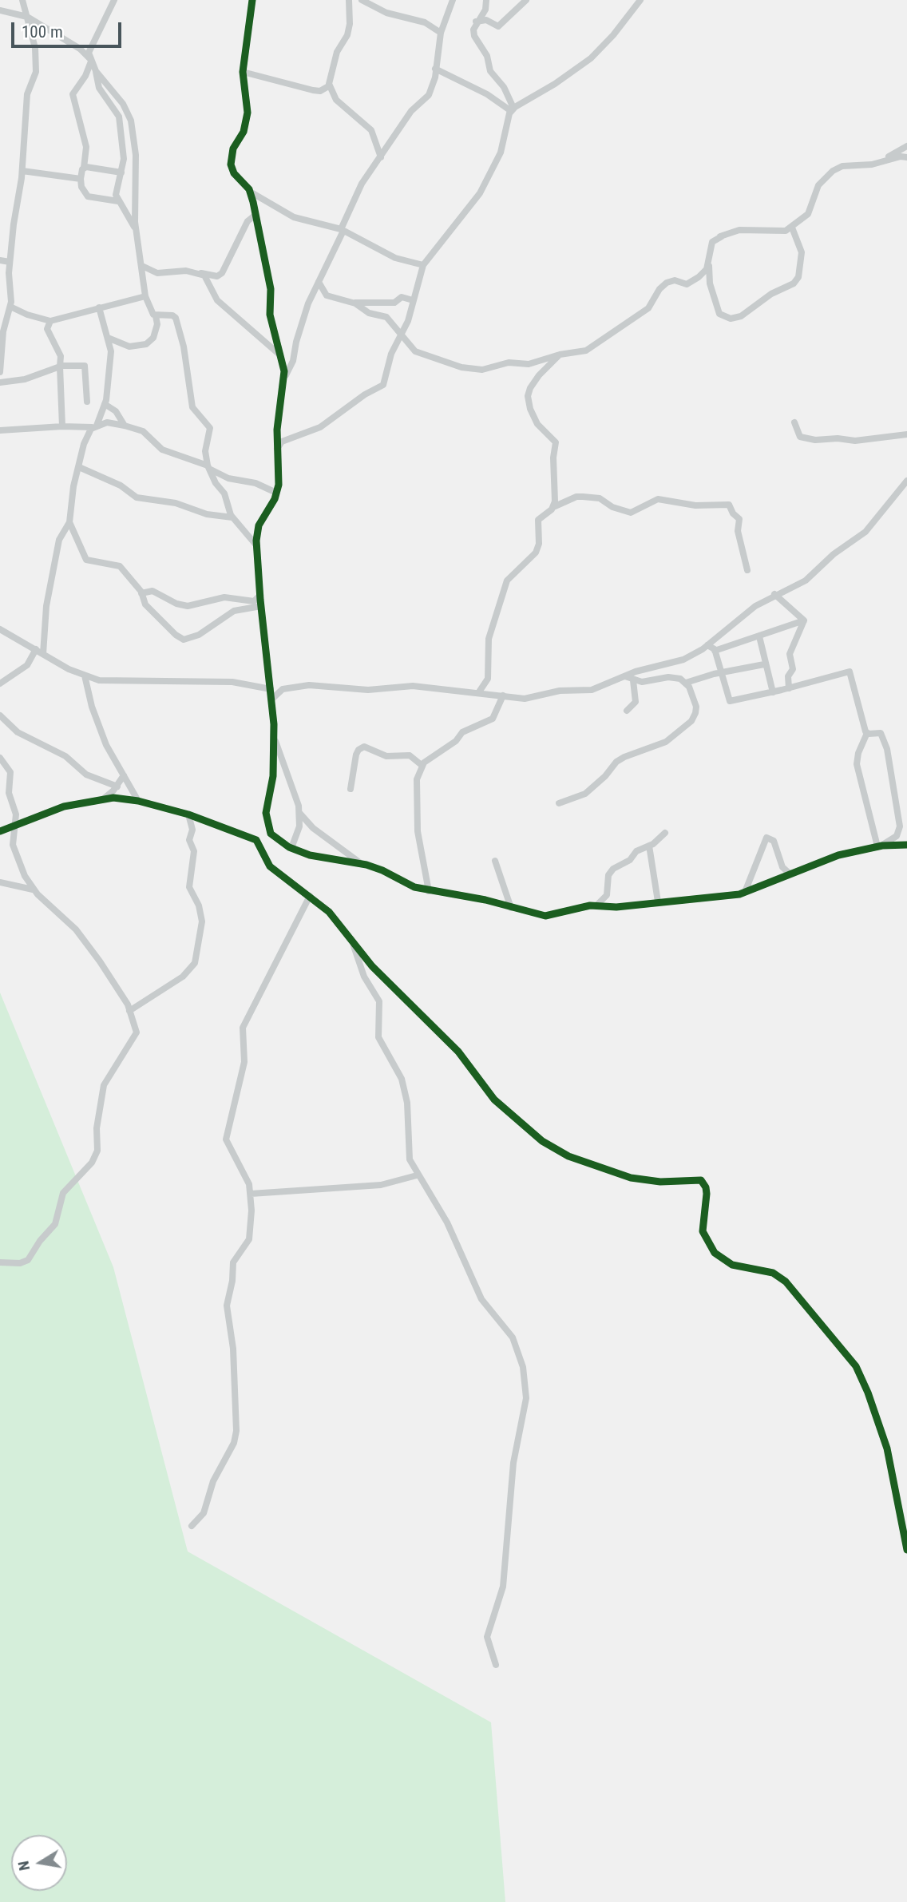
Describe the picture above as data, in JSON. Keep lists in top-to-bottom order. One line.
{"scale_bar":"100 m","north":"left"}
